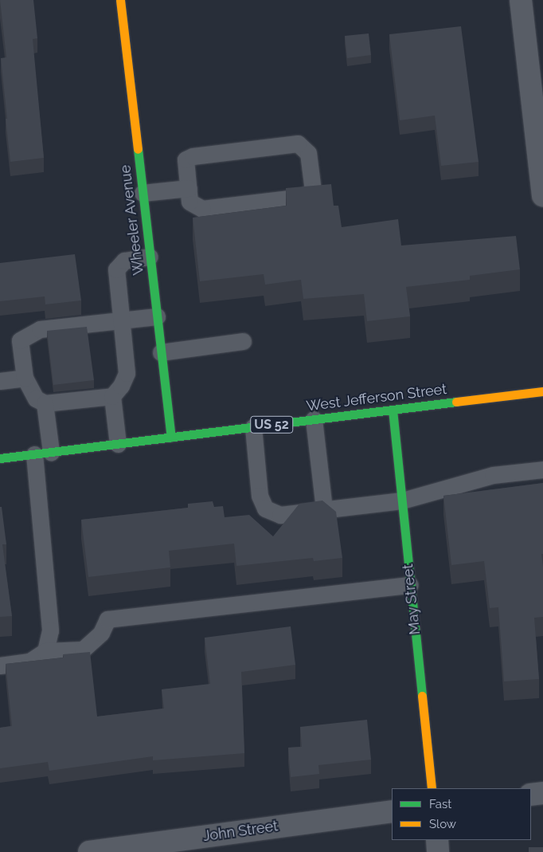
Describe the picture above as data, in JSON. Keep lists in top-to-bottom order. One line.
{"streets":{"street":["Wheeler Avenue","West Jefferson Street","US 52","May Street","John Street"]},"crossings":[["Wheeler Avenue","West Jefferson Street"],["West Jefferson Street","May Street"]],"legend":["Fast","Slow"]}
